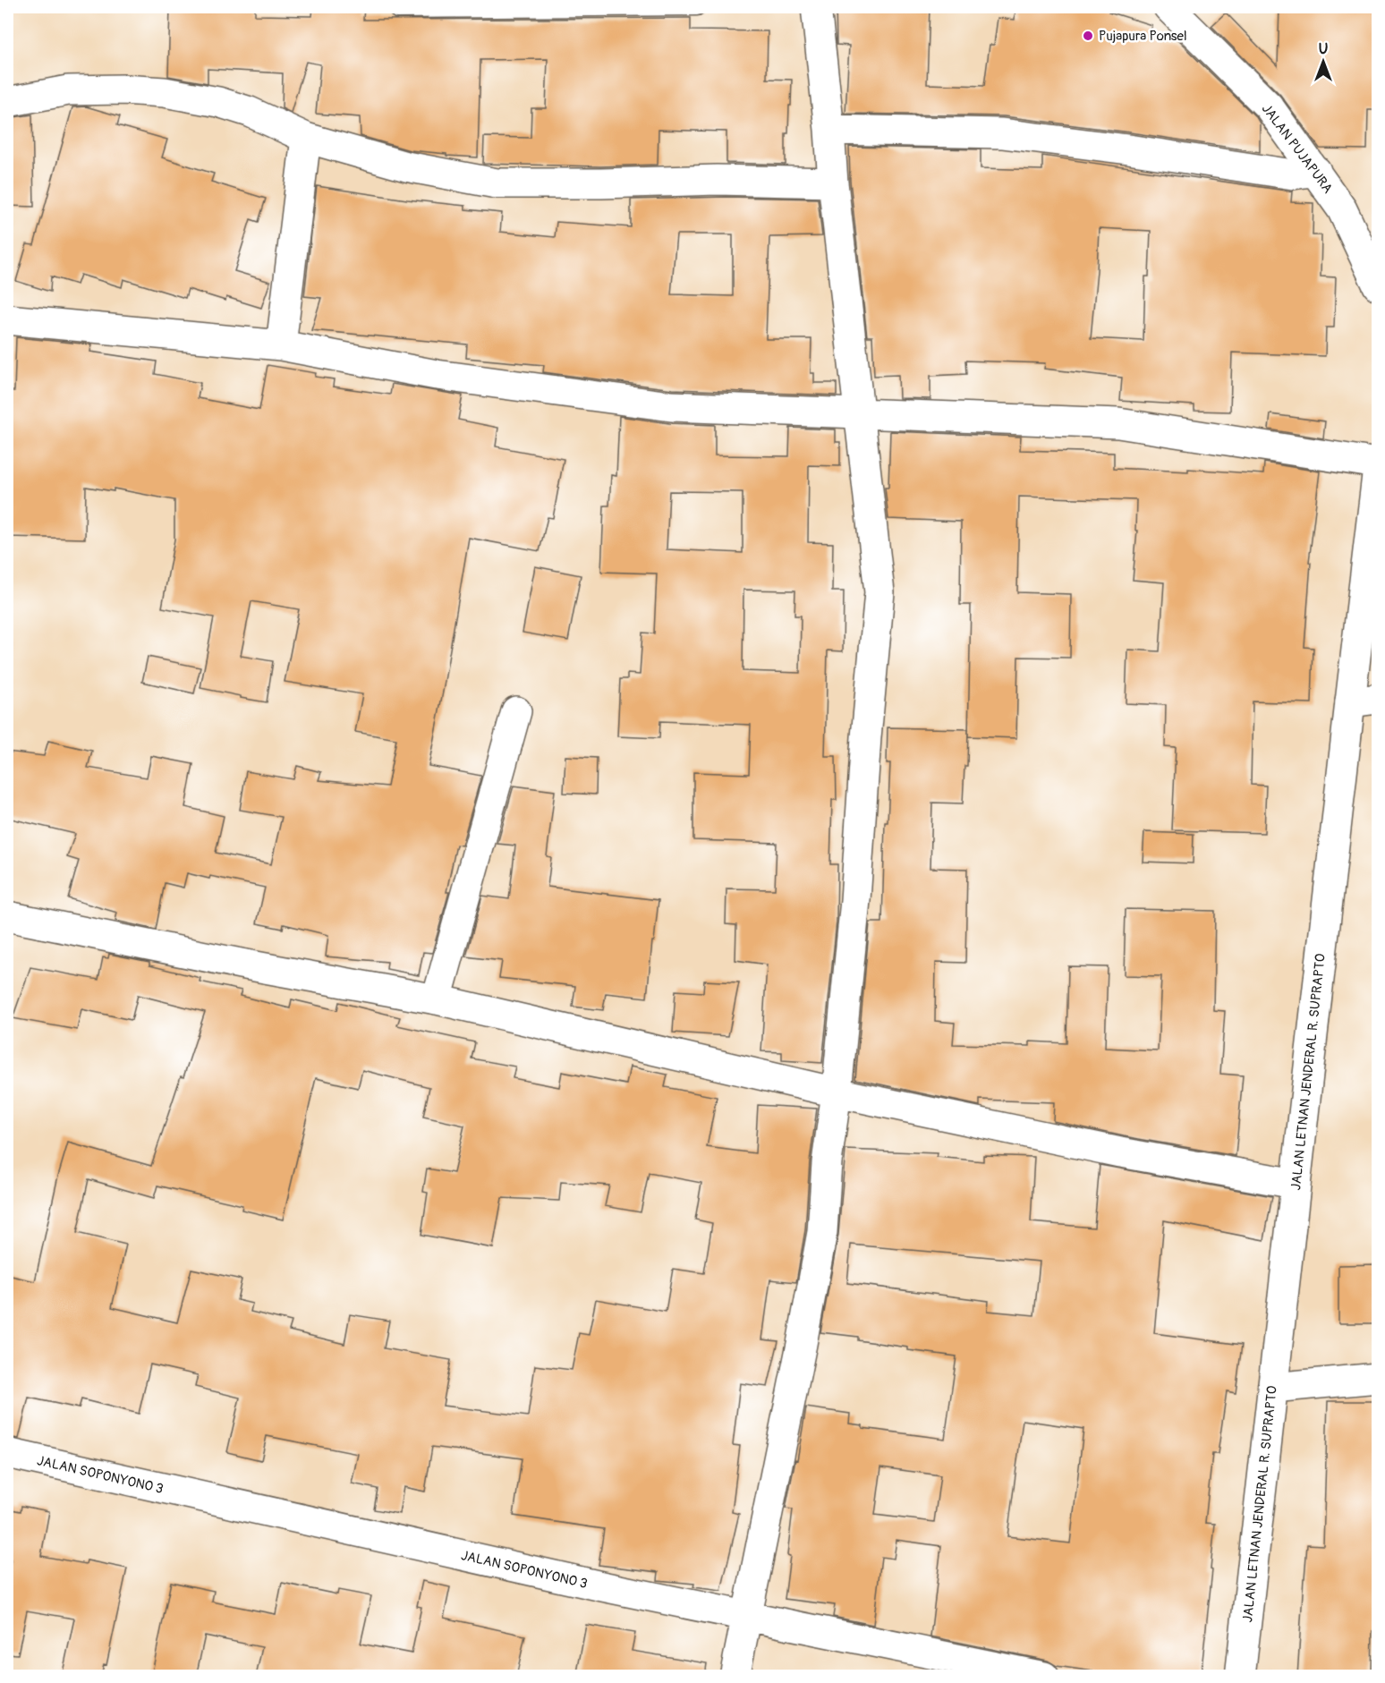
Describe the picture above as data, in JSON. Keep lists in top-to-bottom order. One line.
{"streets":{"street":["JALAN PUJAPURA","JALAN LETNAN JENDERAL R. SUPRAPTO","JALAN SOPONYONO 3"]},"places":["Pujapura Ponsel"],"north":"top"}
